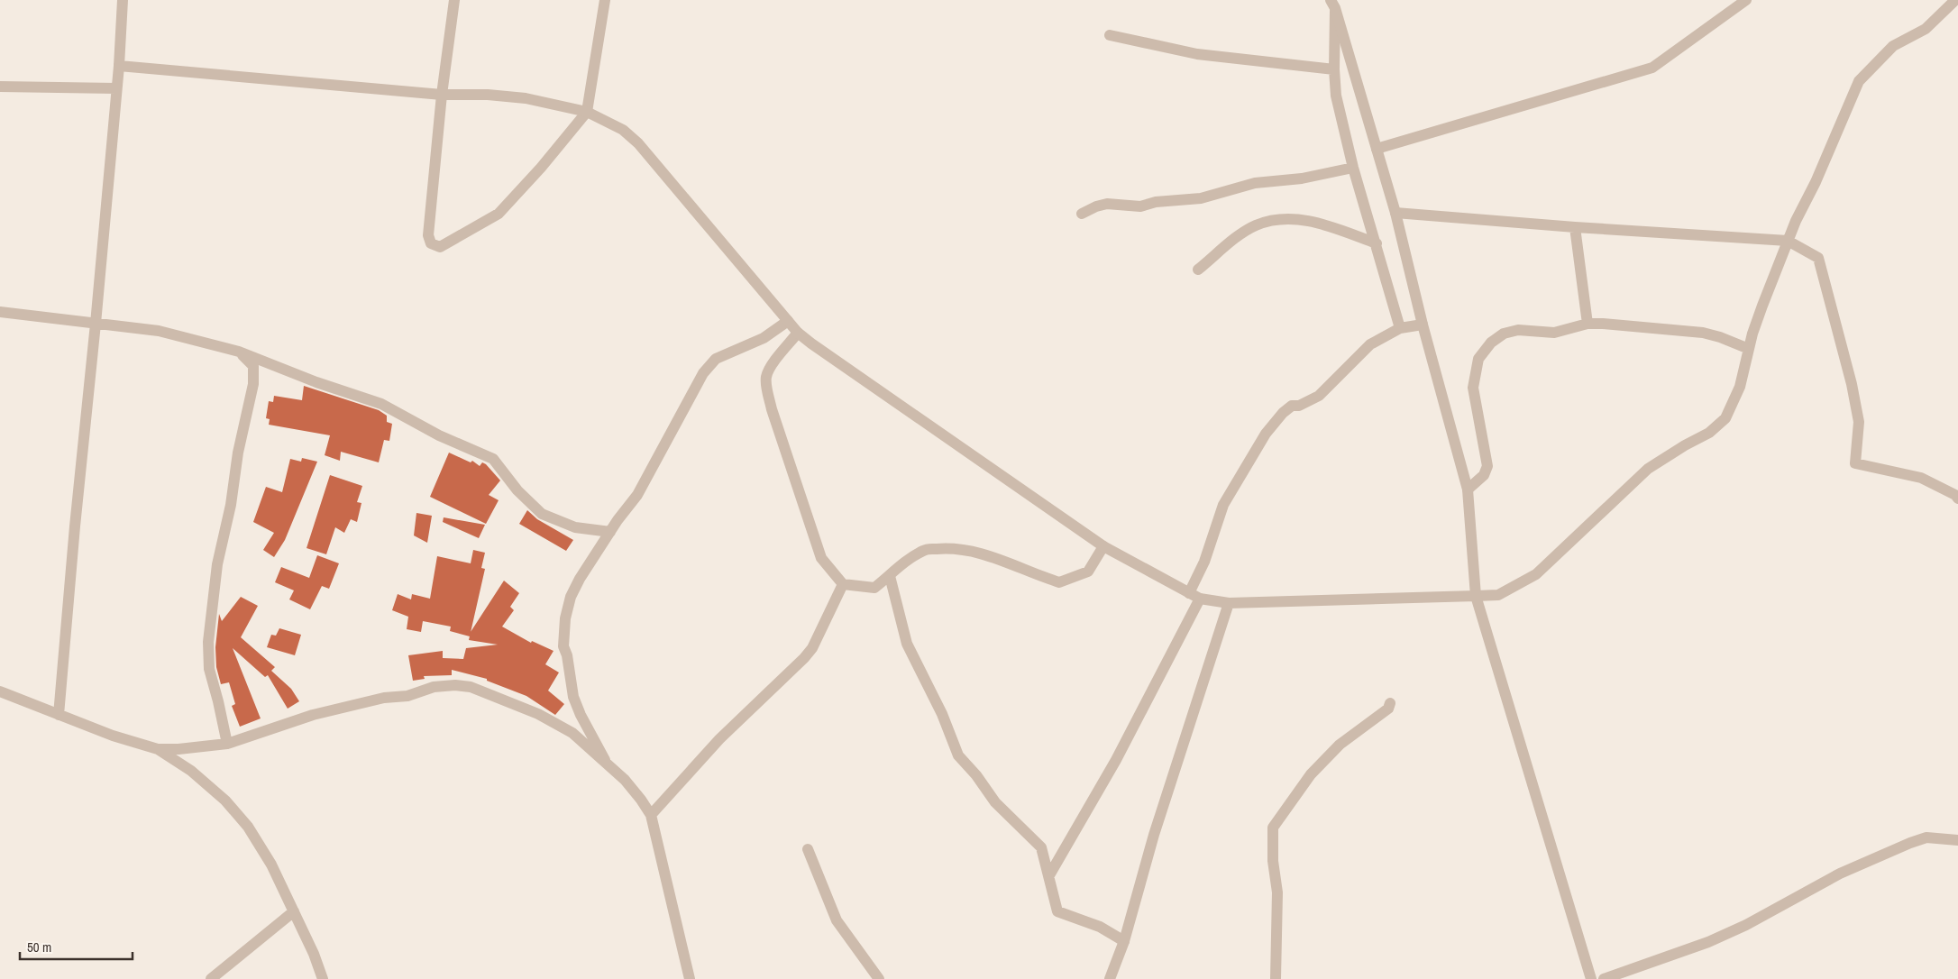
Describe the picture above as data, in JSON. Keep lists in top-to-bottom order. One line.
{"scale_bar":"50 m"}
